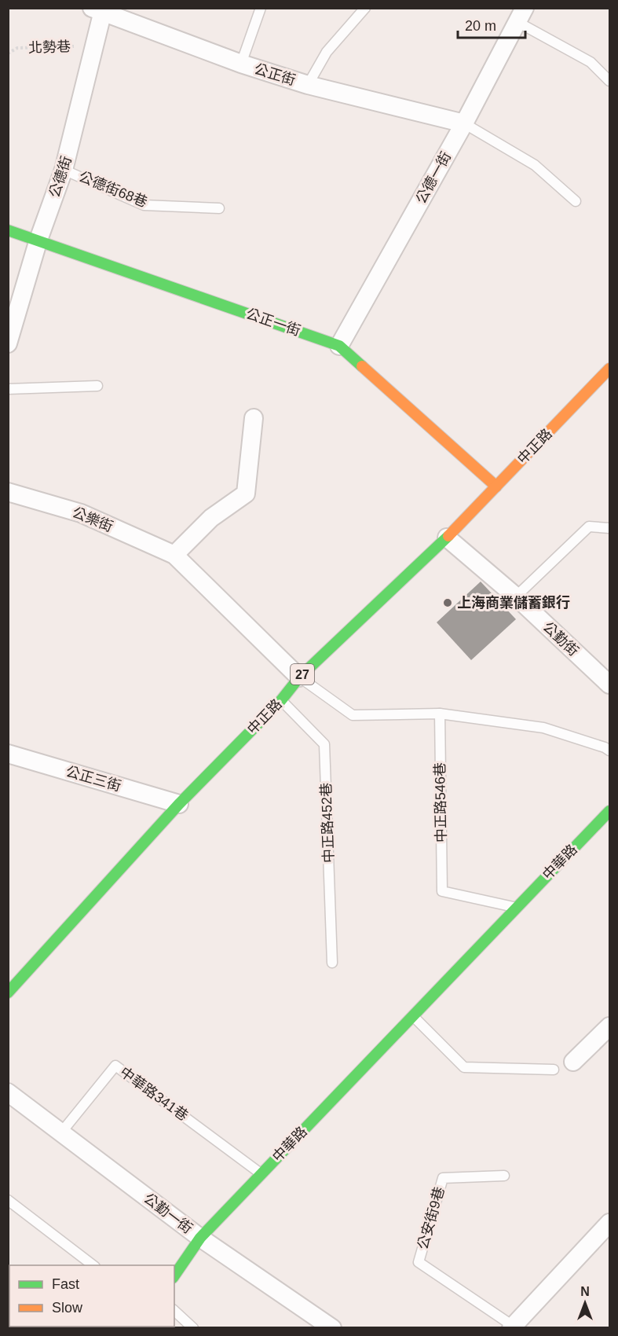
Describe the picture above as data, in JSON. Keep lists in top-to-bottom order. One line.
{"streets":{"street":["公正街","公德街","公德一街","公正一街","中正路","公樂街","公勤街","27","公正三街","中華路","公勤一街"],"lane":["公德街68巷","中正路546巷","中正路452巷","中華路341巷","公安街9巷"],"path":["北勢巷"]},"crossings":[["公正街","公德街"],["公正街","公德一街"],["公德街","公德街68巷"],["公德街","公正一街"],["公德一街","公正一街"],["公正一街","中正路"],["中正路","公樂街"],["中正路","公勤街"],["中正路","公正三街"],["中正路","中正路452巷"],["中正路546巷","中華路"],["中華路","中華路341巷"],["中華路","公勤一街"],["中華路341巷","公勤一街"]],"places":["上海商業儲蓄銀行"],"legend":["Fast","Slow"],"scale_bar":"20 m","north":"top"}
